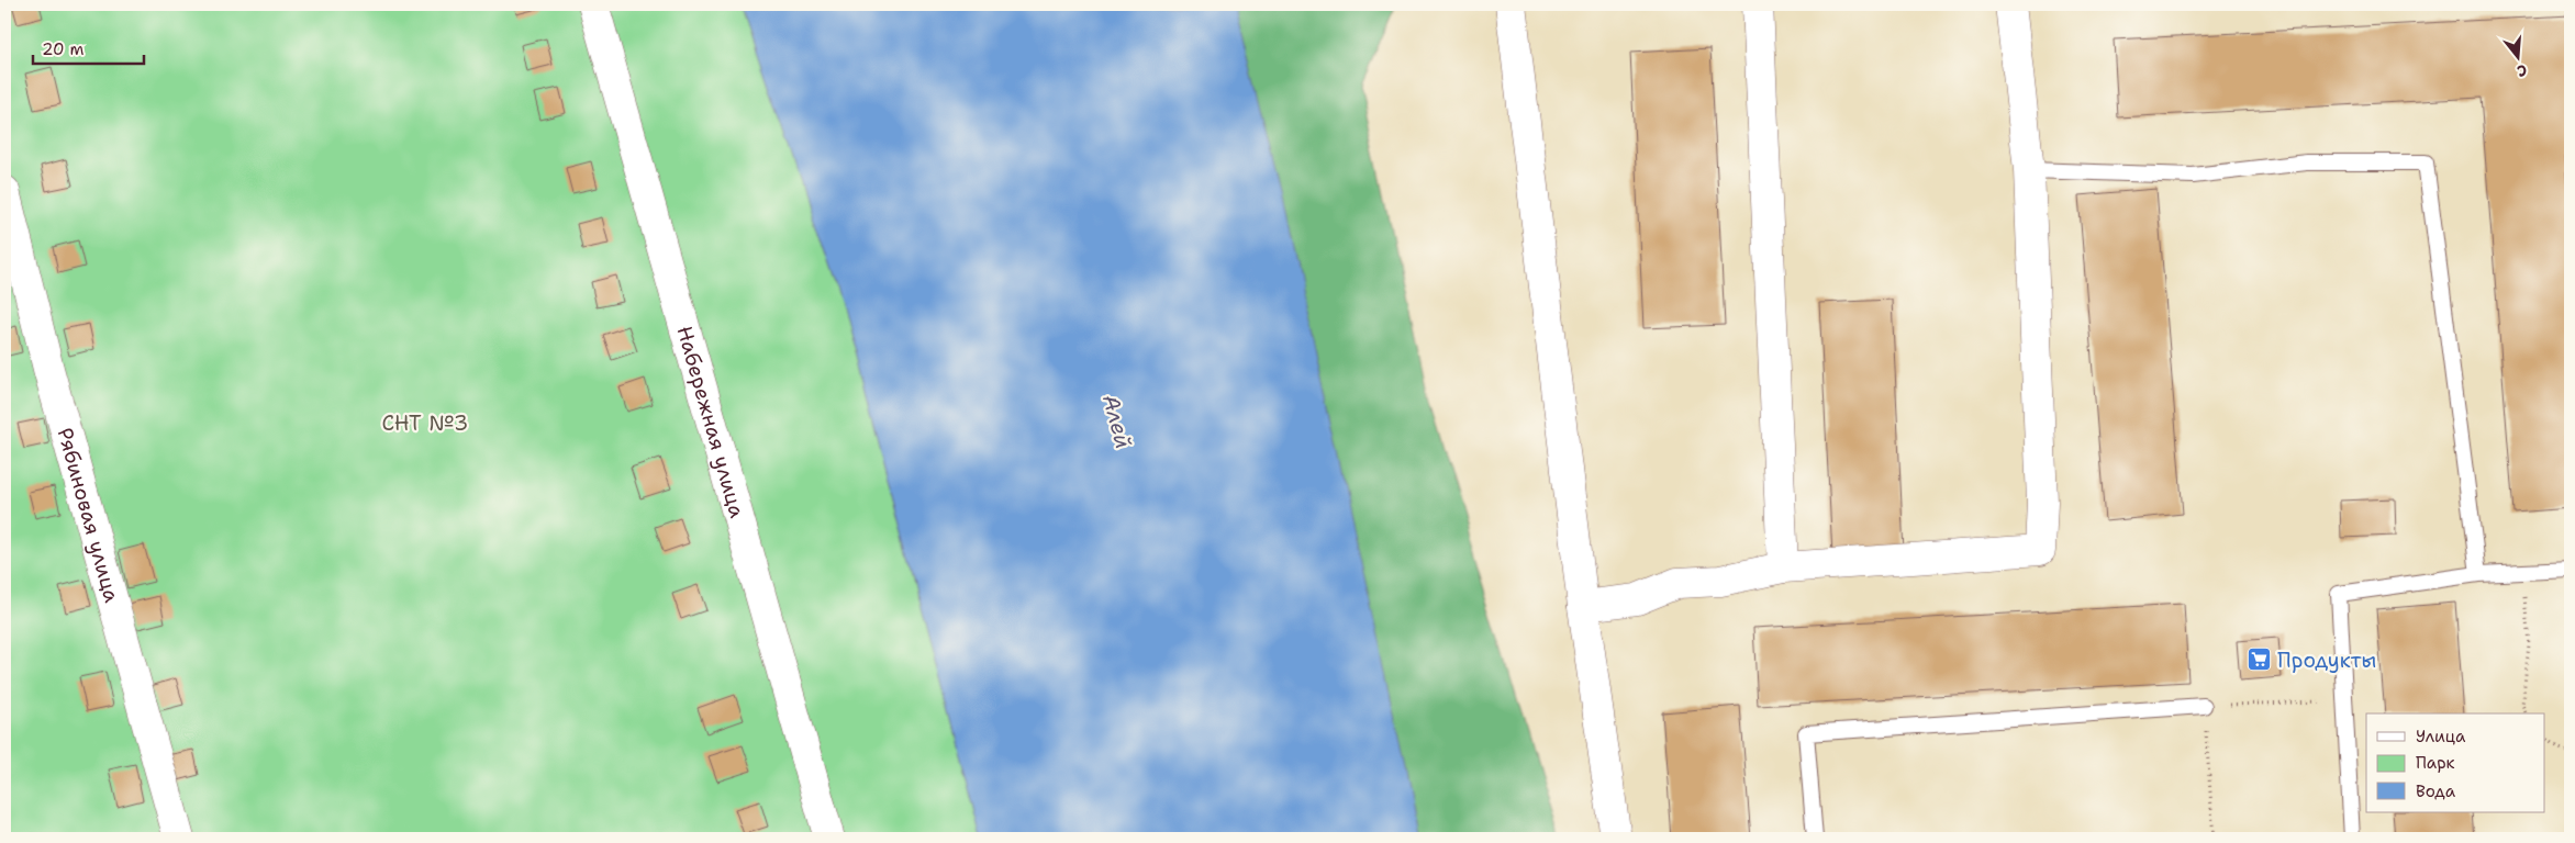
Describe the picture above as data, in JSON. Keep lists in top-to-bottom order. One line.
{"streets":{"street":["Набережная улица","Рябиновая улица"]},"water":["Алей"],"parks":["СНТ №3"],"places":{"supermarket":["Продукты"]},"legend":["Улица","Парк","Вода"],"scale_bar":"20 m","north":"bottom"}
